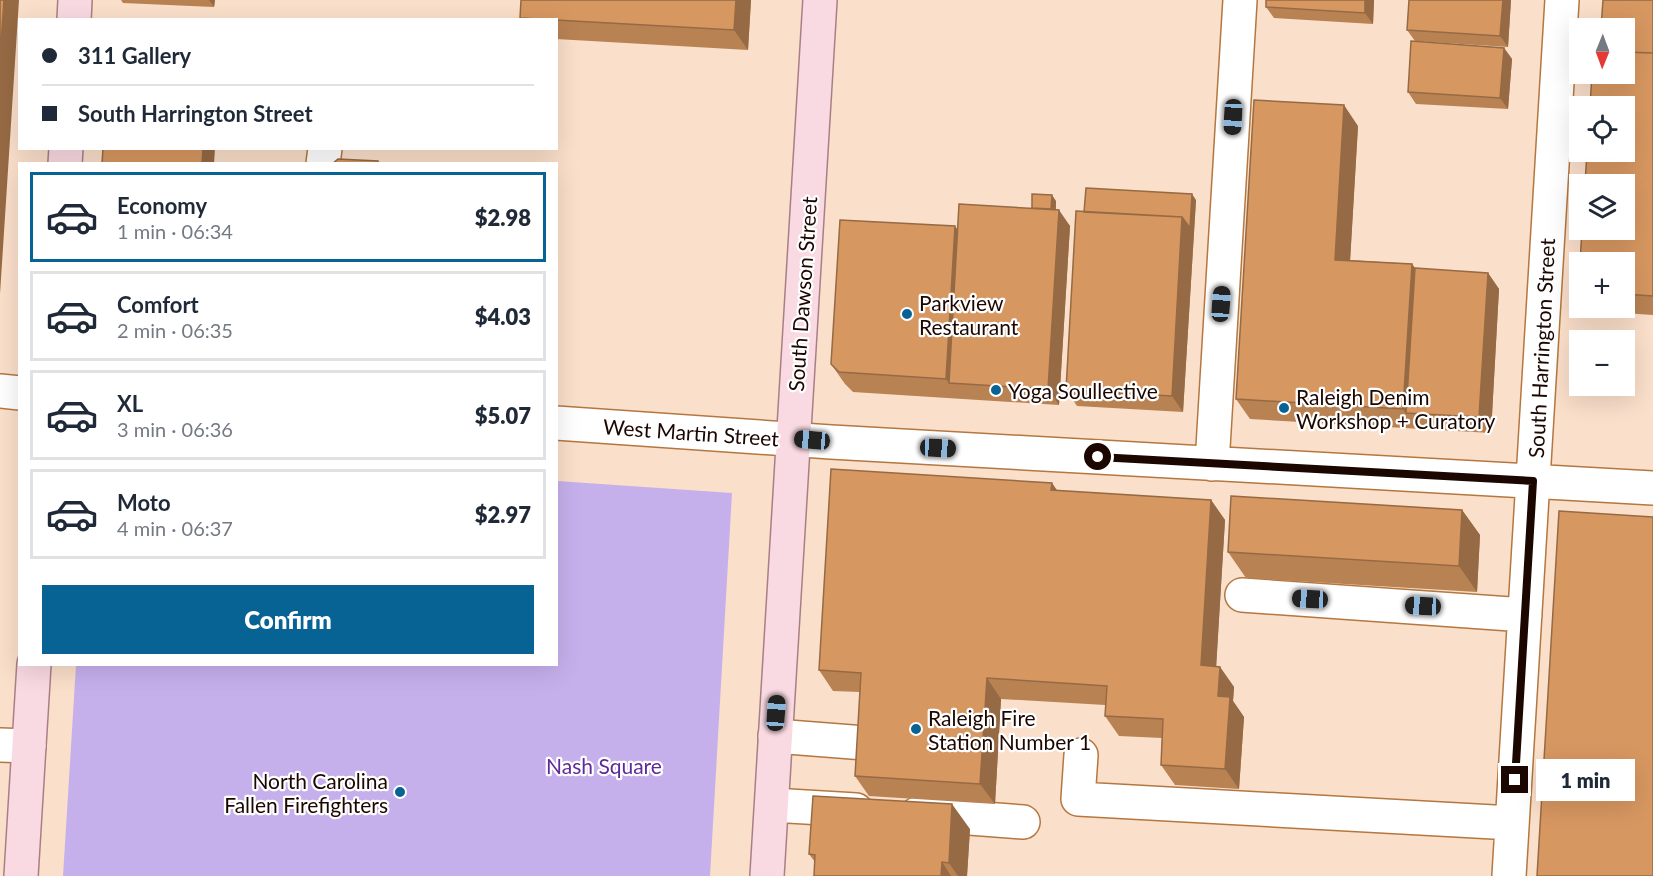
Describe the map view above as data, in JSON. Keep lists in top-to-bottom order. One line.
{"streets":{"main road":["South Dawson Street"],"street":["South Harrington Street","West Martin Street"]},"crossings":[["South Dawson Street","West Martin Street"],["South Harrington Street","West Martin Street"]],"parks":["Nash Square"],"places":["Parkview Restaurant","Yoga Soullective","Raleigh Denim Workshop + Curatory","Raleigh Fire Station Number 1","North Carolina Fallen Firefighters"],"north":"bottom","page":{"map_buttons":["+","−"],"banner":["311 Gallery","South Harrington Street"],"list":[{"name":"Economy","note":"1 min · 06:34","value":"$2.98"},{"name":"Comfort","note":"2 min · 06:35","value":"$4.03"},{"name":"XL","note":"3 min · 06:36","value":"$5.07"},{"name":"Moto","note":"4 min · 06:37","value":"$2.97"}],"buttons":"Confirm","bubble":"1 min"}}
